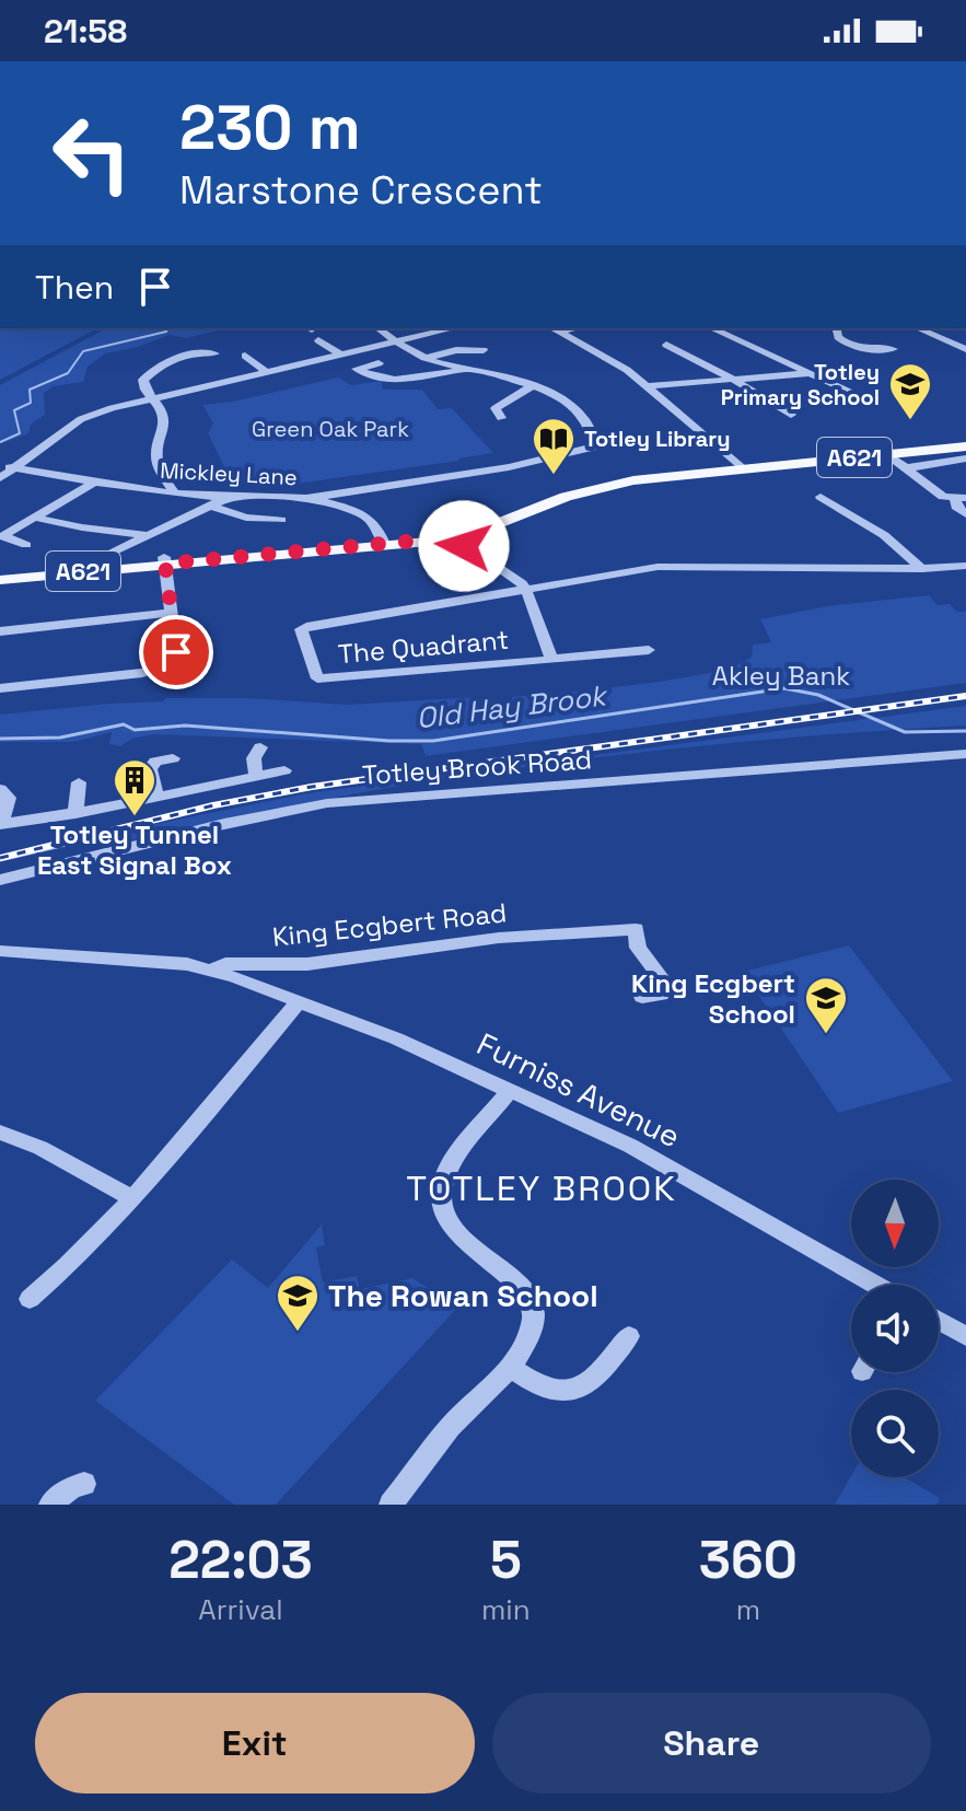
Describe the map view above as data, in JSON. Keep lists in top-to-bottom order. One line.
{"streets":{"main road":["A621"],"street":["Mickley Lane","The Quadrant","Totley Brook Road","King Ecgbert Road","Furniss Avenue"]},"crossings":[["A621","Mickley Lane"],["King Ecgbert Road","Furniss Avenue"]],"districts":["TOTLEY BROOK"],"water":["Old Hay Brook"],"parks":["Green Oak Park","Akley Bank"],"places":{"school or university":["Totley Primary School","King Ecgbert School","The Rowan School"],"library":["Totley Library"],"building":["Totley Tunnel East Signal Box"]},"north":"bottom","page":{"status":"21:58","turn":["230 m","Marstone Crescent"],"then":"Then","eta":["22:03","Arrival","5","min","360","m"],"buttons":["Exit","Share"]}}
